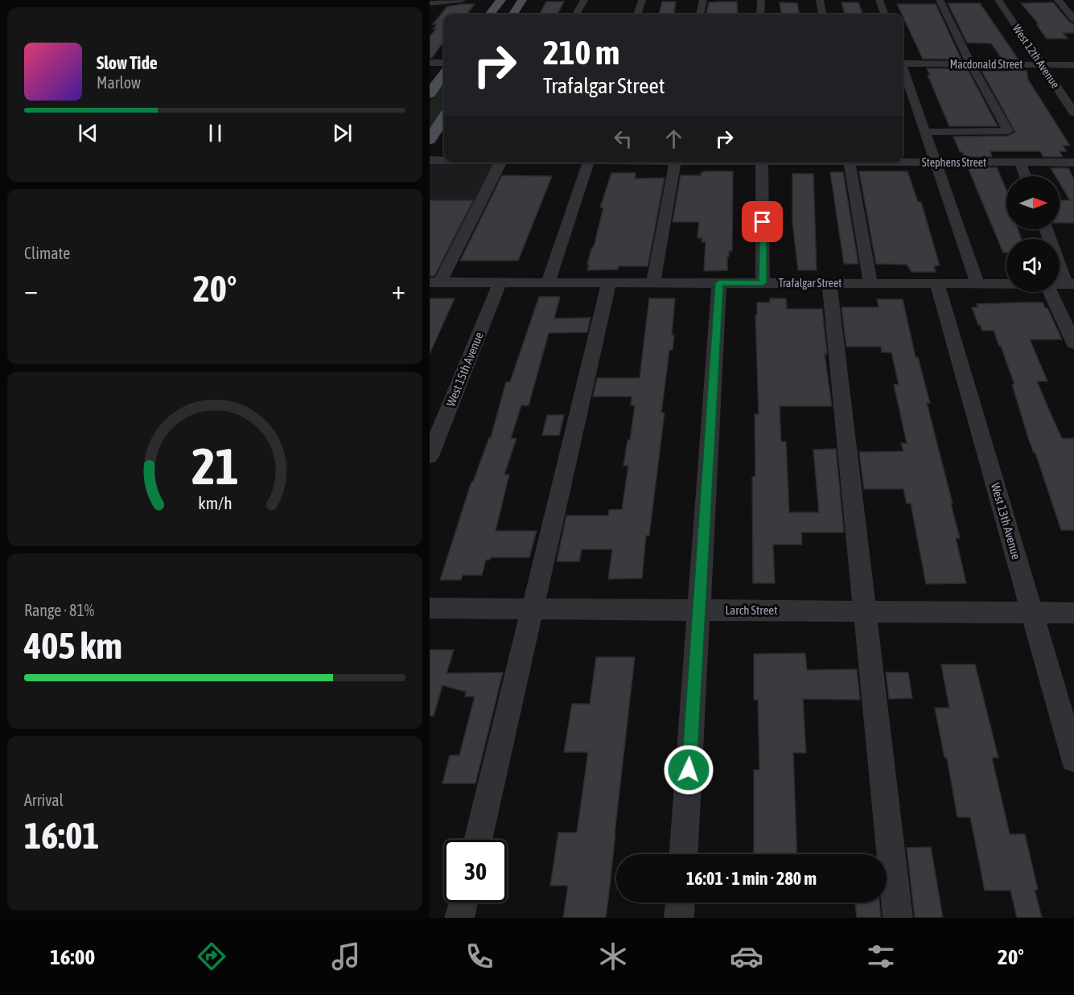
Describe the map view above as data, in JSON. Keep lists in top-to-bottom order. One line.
{"streets":{"street":["West 12th Avenue","Macdonald Street","Stephens Street","Trafalgar Street","West 15th Avenue","West 13th Avenue","Larch Street"]},"crossings":[["West 12th Avenue","Macdonald Street"],["Trafalgar Street","West 15th Avenue"],["Trafalgar Street","West 13th Avenue"],["West 13th Avenue","Larch Street"]],"north":"right","page":{"turn":["210 m","Trafalgar Street"],"song":["Slow Tide","Marlow"],"tile":["Climate",["Range · 81%","405 km"],["Arrival","16:01"]],"heat":["−","20°","+"],"limit":"30","trip":"16:01 · 1 min · 280 m","tabs":["16:00","20°"],"gauge":["21","km/h"]}}
